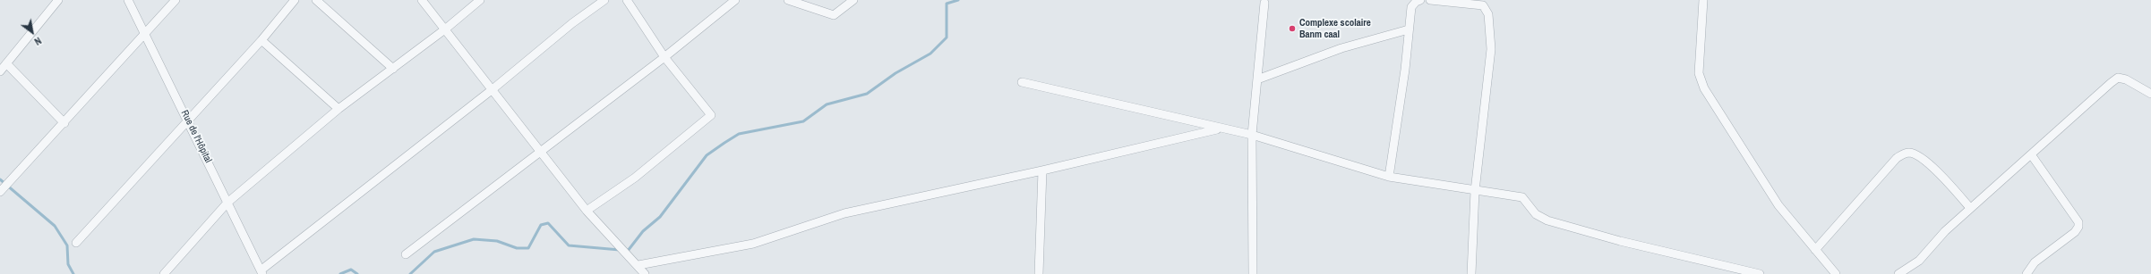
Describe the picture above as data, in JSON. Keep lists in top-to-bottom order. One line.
{"streets":{"street":["Rue de l'Hôpital"]},"places":["Complexe scolaire Banm caal"],"north":"bottom right"}
